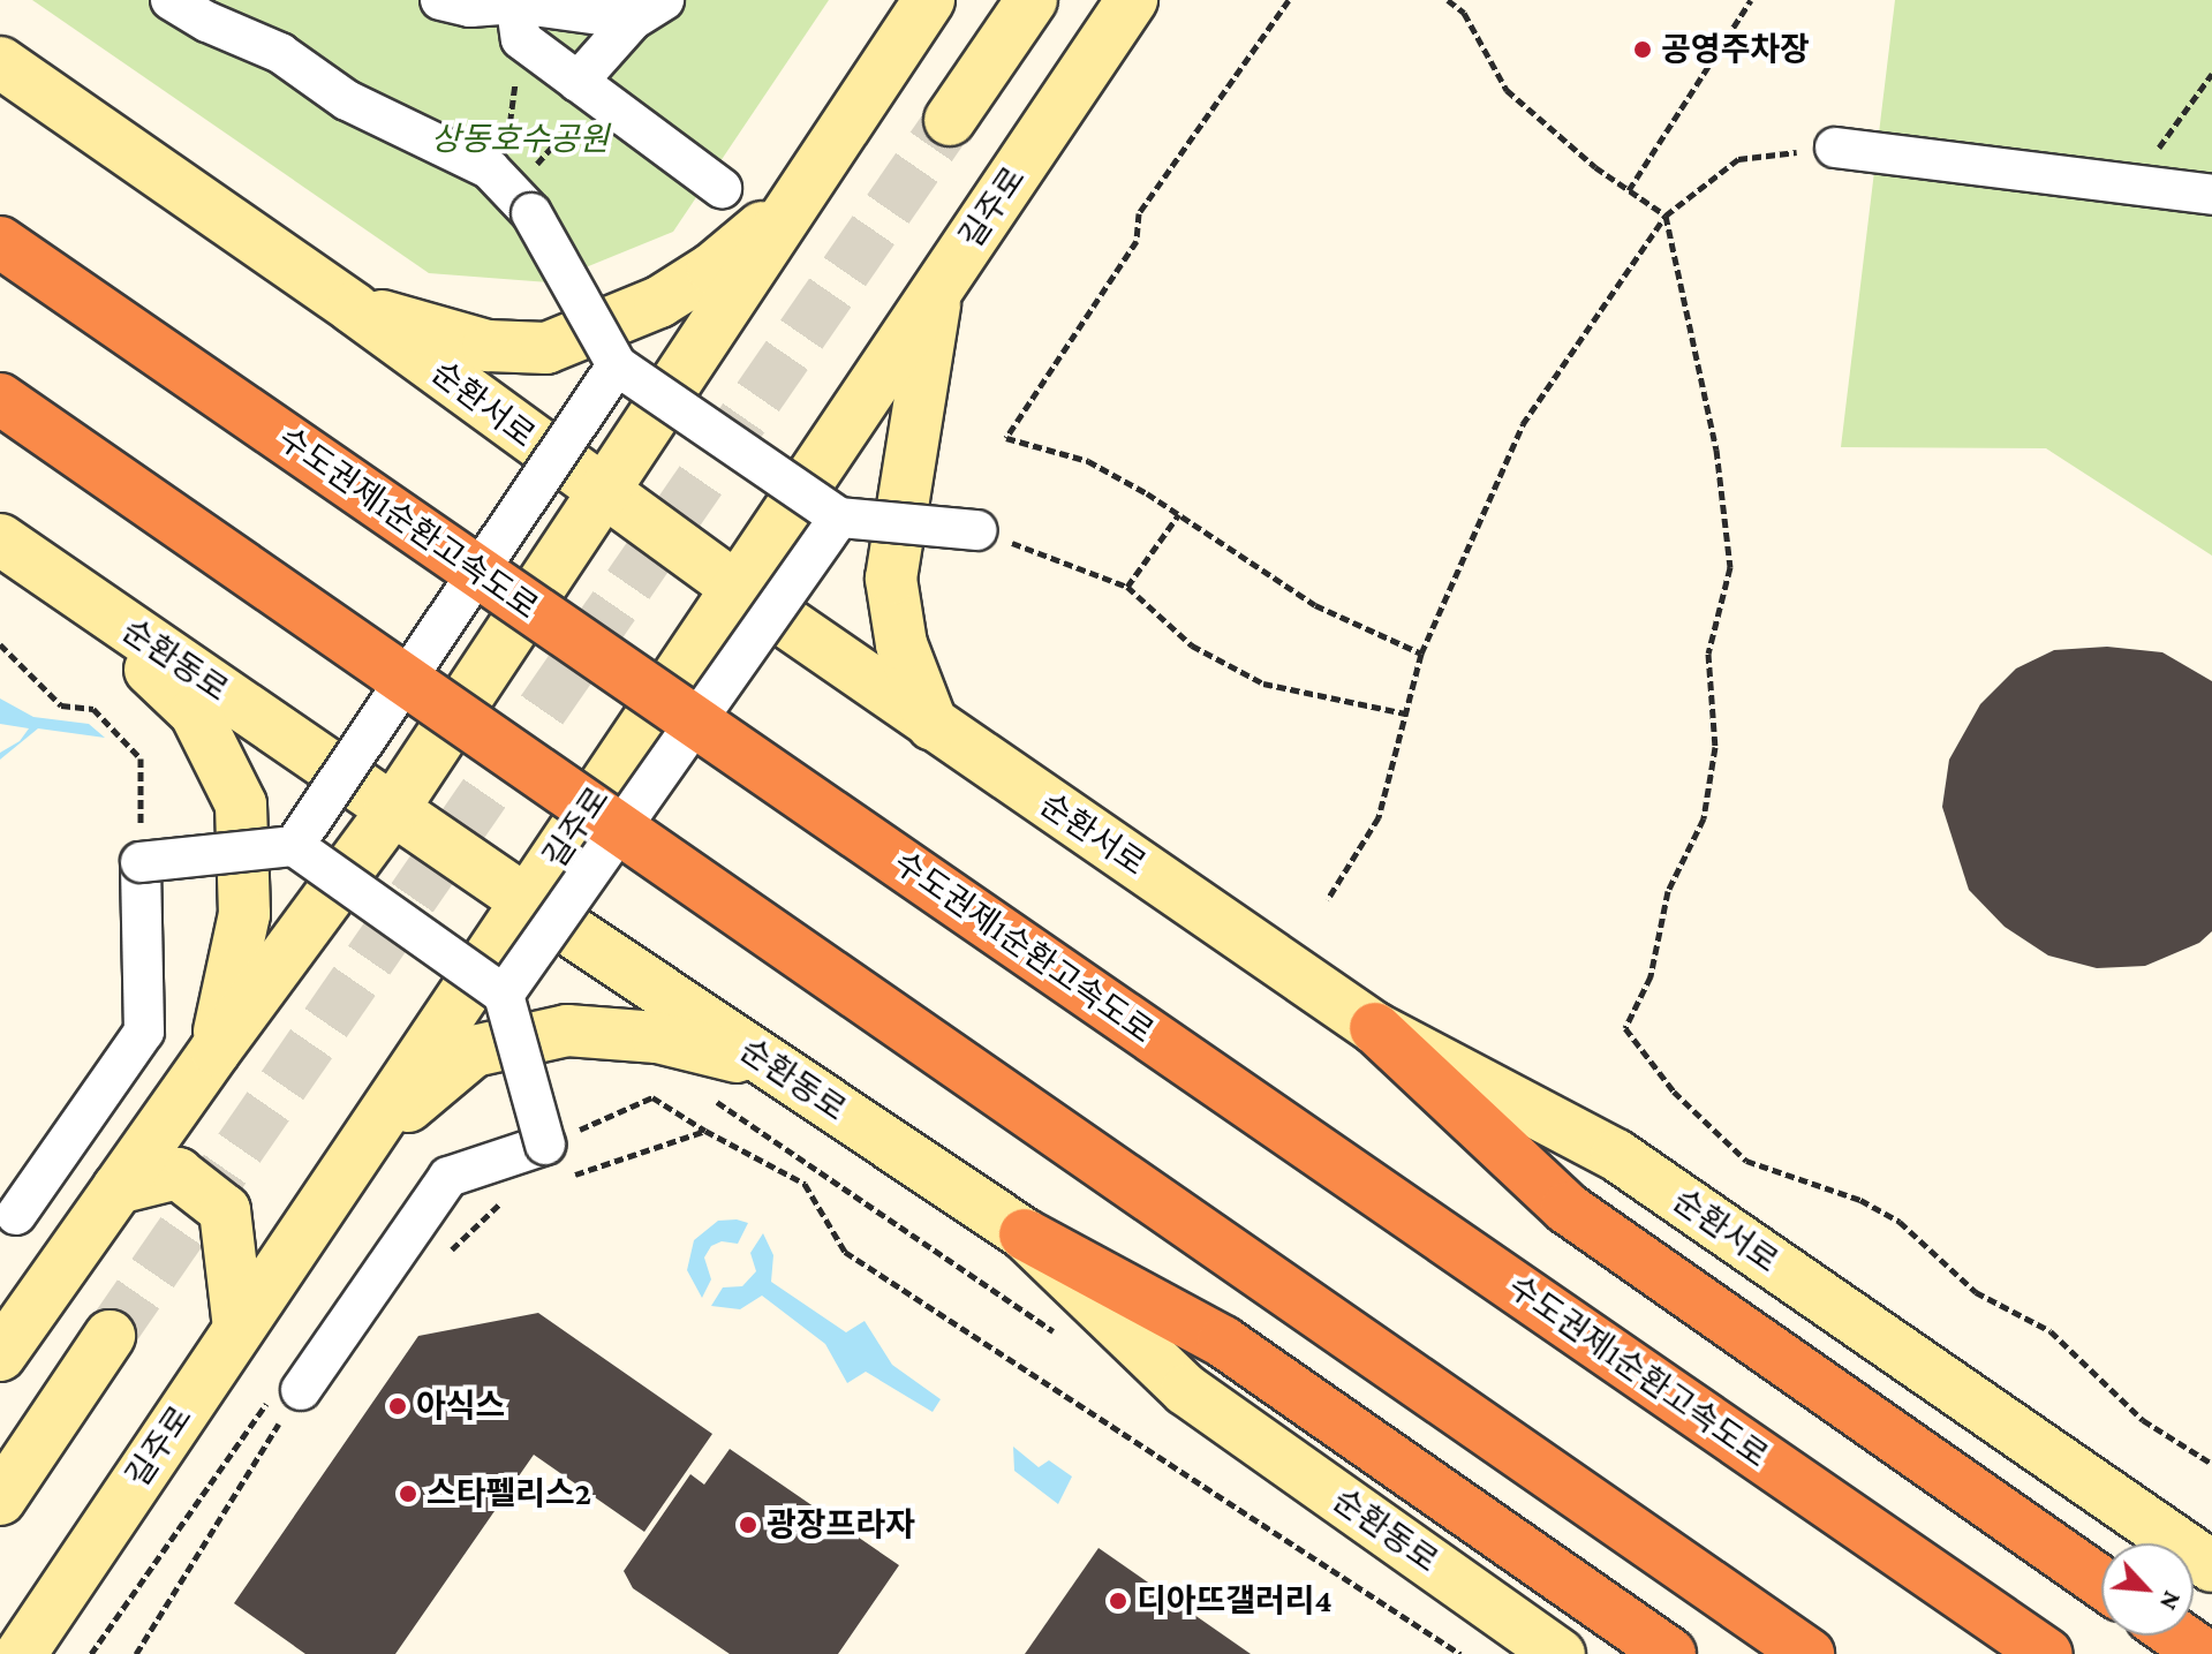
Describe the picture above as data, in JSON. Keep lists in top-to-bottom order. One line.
{"streets":{"highway":["수도권제1순환고속도로"],"street":["길주로","순환서로","순환동로"]},"crossings":[["길주로","순환서로"],["길주로","순환동로"]],"parks":["상동호수공원"],"places":["공영주차장","아식스","스타펠리스2","광장프라자","디아뜨갤러리4"],"north":"bottom right"}
